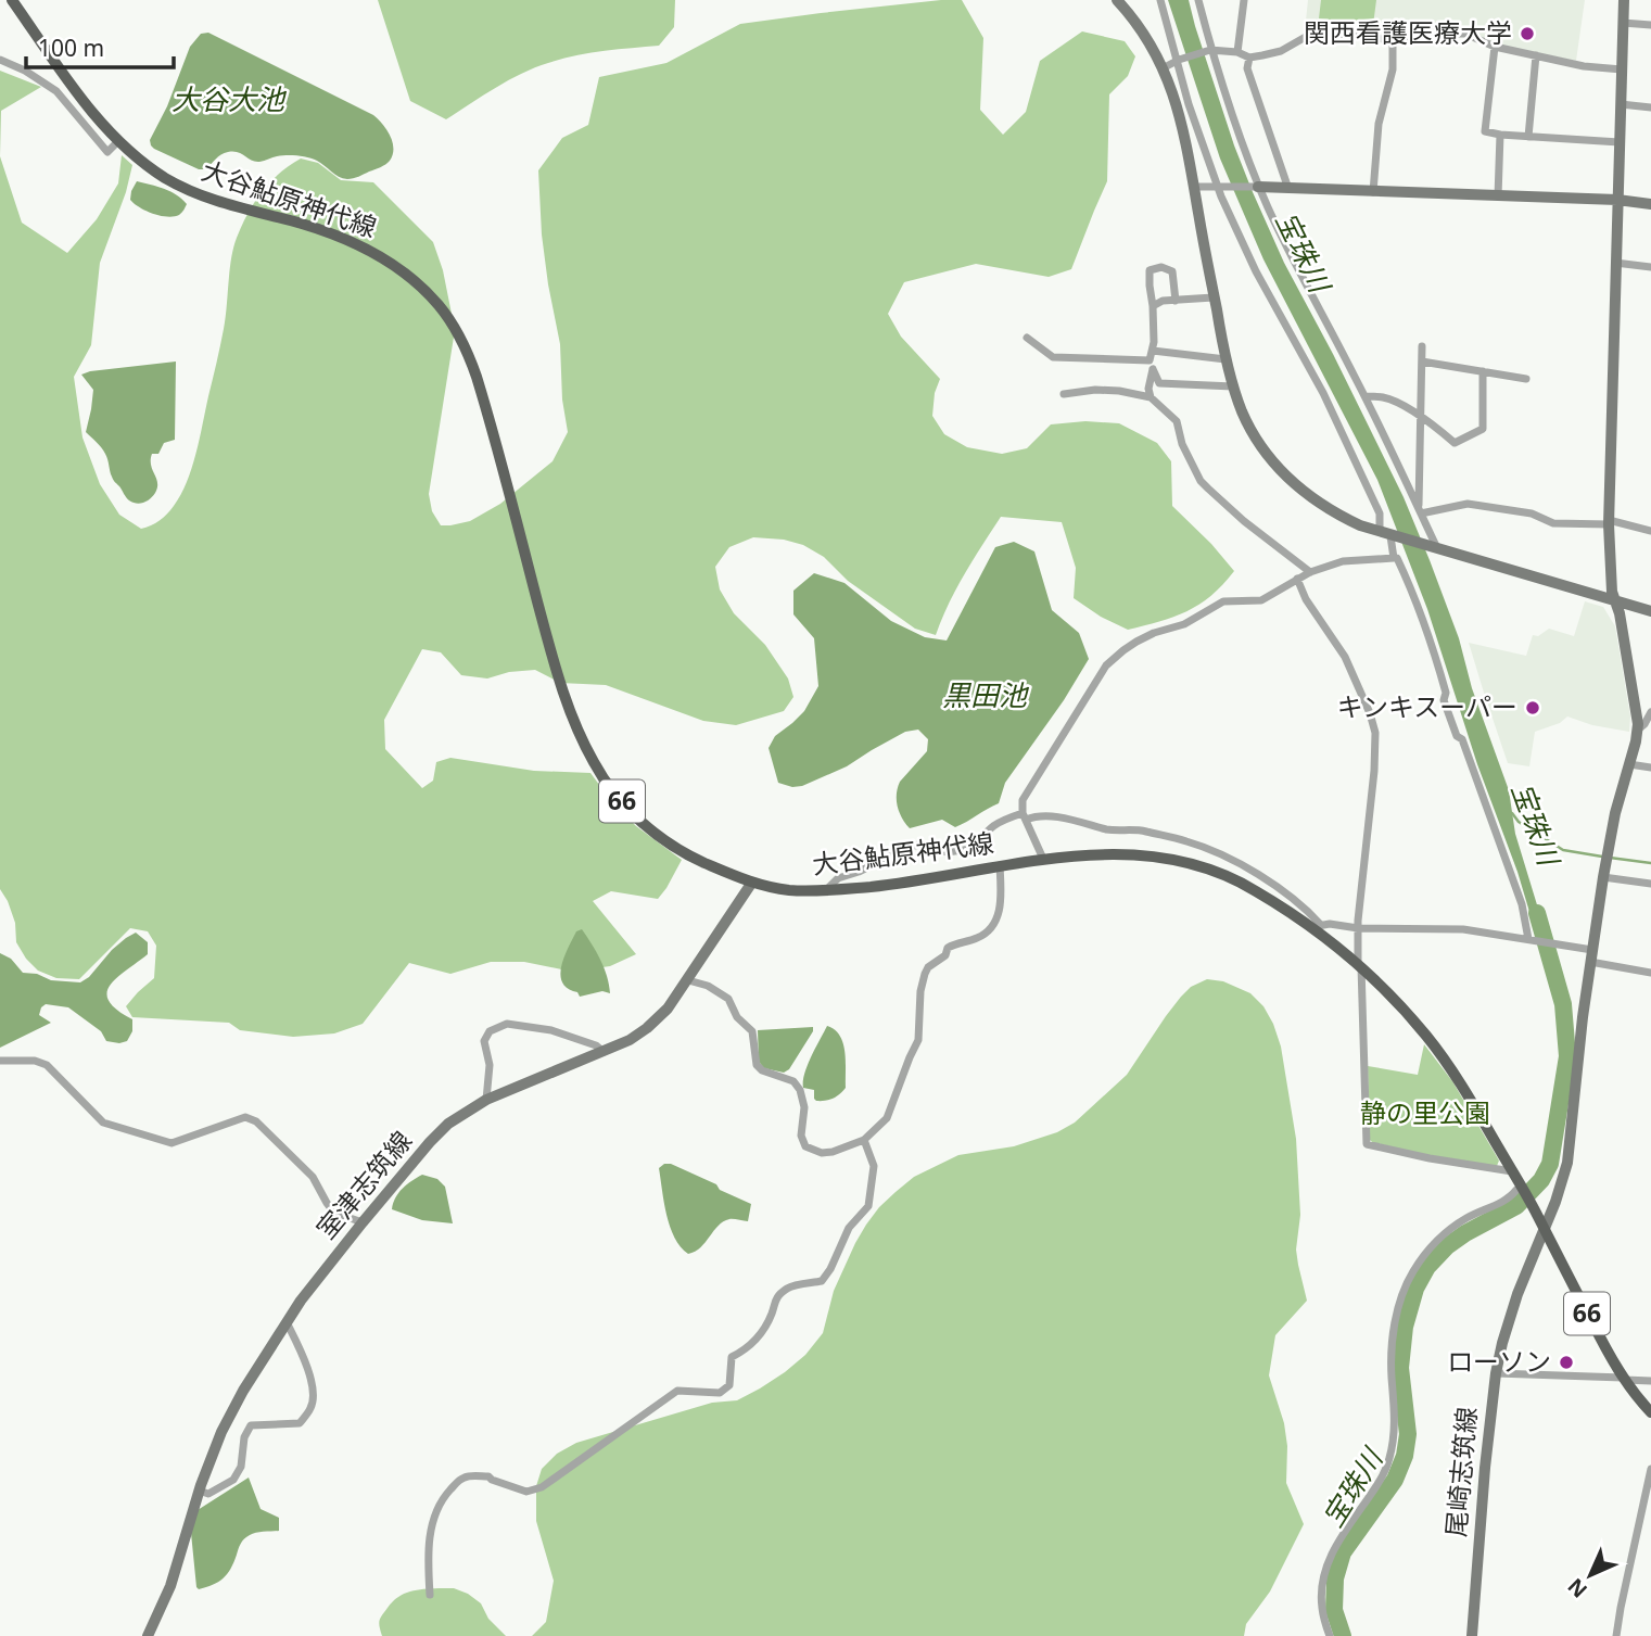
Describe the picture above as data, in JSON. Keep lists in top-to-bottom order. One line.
{"streets":{"main road":["大谷鮎原神代線","66"],"street":["室津志筑線","尾崎志筑線"]},"crossings":[["大谷鮎原神代線","室津志筑線"],["大谷鮎原神代線","尾崎志筑線"]],"water":["大谷大池","宝珠川","黒田池"],"parks":["静の里公園"],"places":["関西看護医療大学","キンキスーパー","ローソン"],"scale_bar":"100 m","north":"bottom left"}
